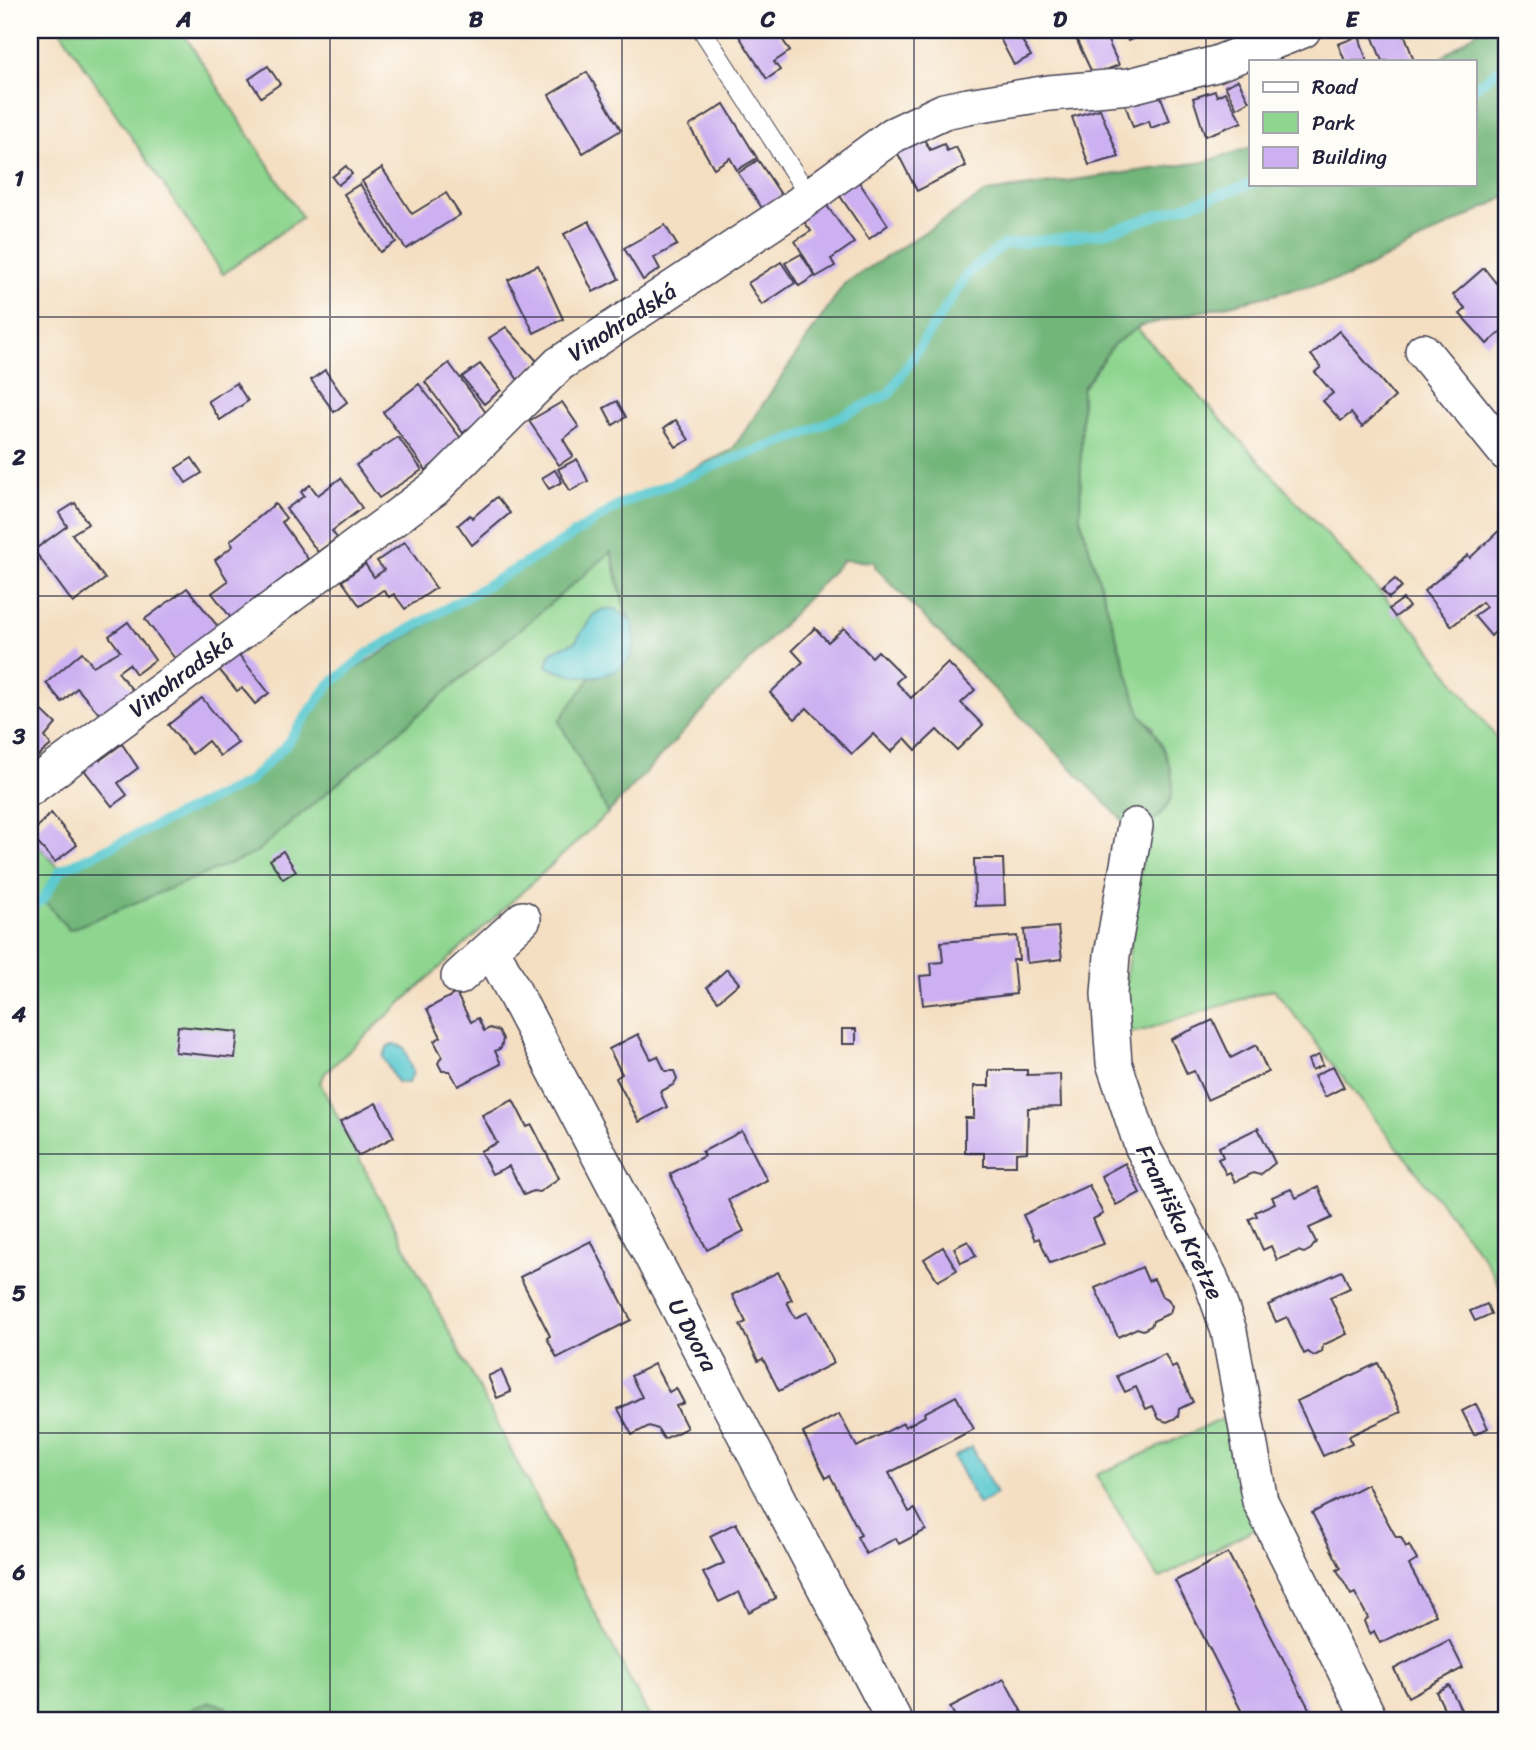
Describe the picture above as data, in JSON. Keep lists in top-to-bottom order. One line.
{"streets":{"street":["Vinohradská","Františka Kretze","U Dvora"]},"legend":["Road","Park","Building"],"grid":{"columns":["A","B","C","D","E"],"rows":["1","2","3","4","5","6"]}}
